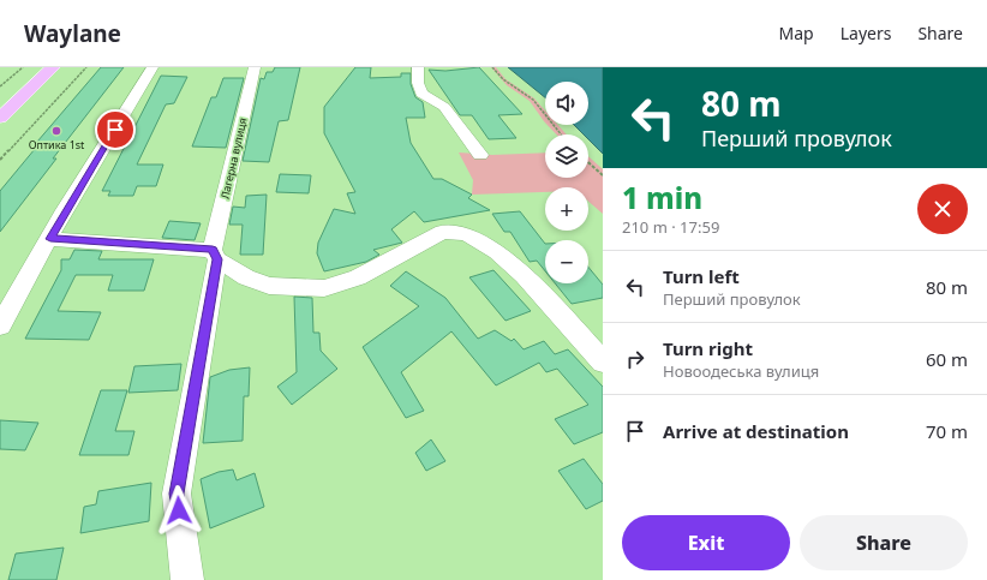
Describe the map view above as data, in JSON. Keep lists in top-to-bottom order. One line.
{"streets":{"street":["Лагерна вулиця"]},"places":["Оптика 1st"],"page":{"header":"Waylane","nav":["Map","Layers","Share"],"turn":["80 m","Перший провулок"],"map_buttons":["+","−"],"heading":["1 min","210 m · 17:59"],"list":[{"name":"Turn left","note":"Перший провулок","value":"80 m"},{"name":"Turn right","note":"Новоодеська вулиця","value":"60 m"},{"name":"Arrive at destination","value":"70 m"}],"buttons":["Exit","Share"]}}
